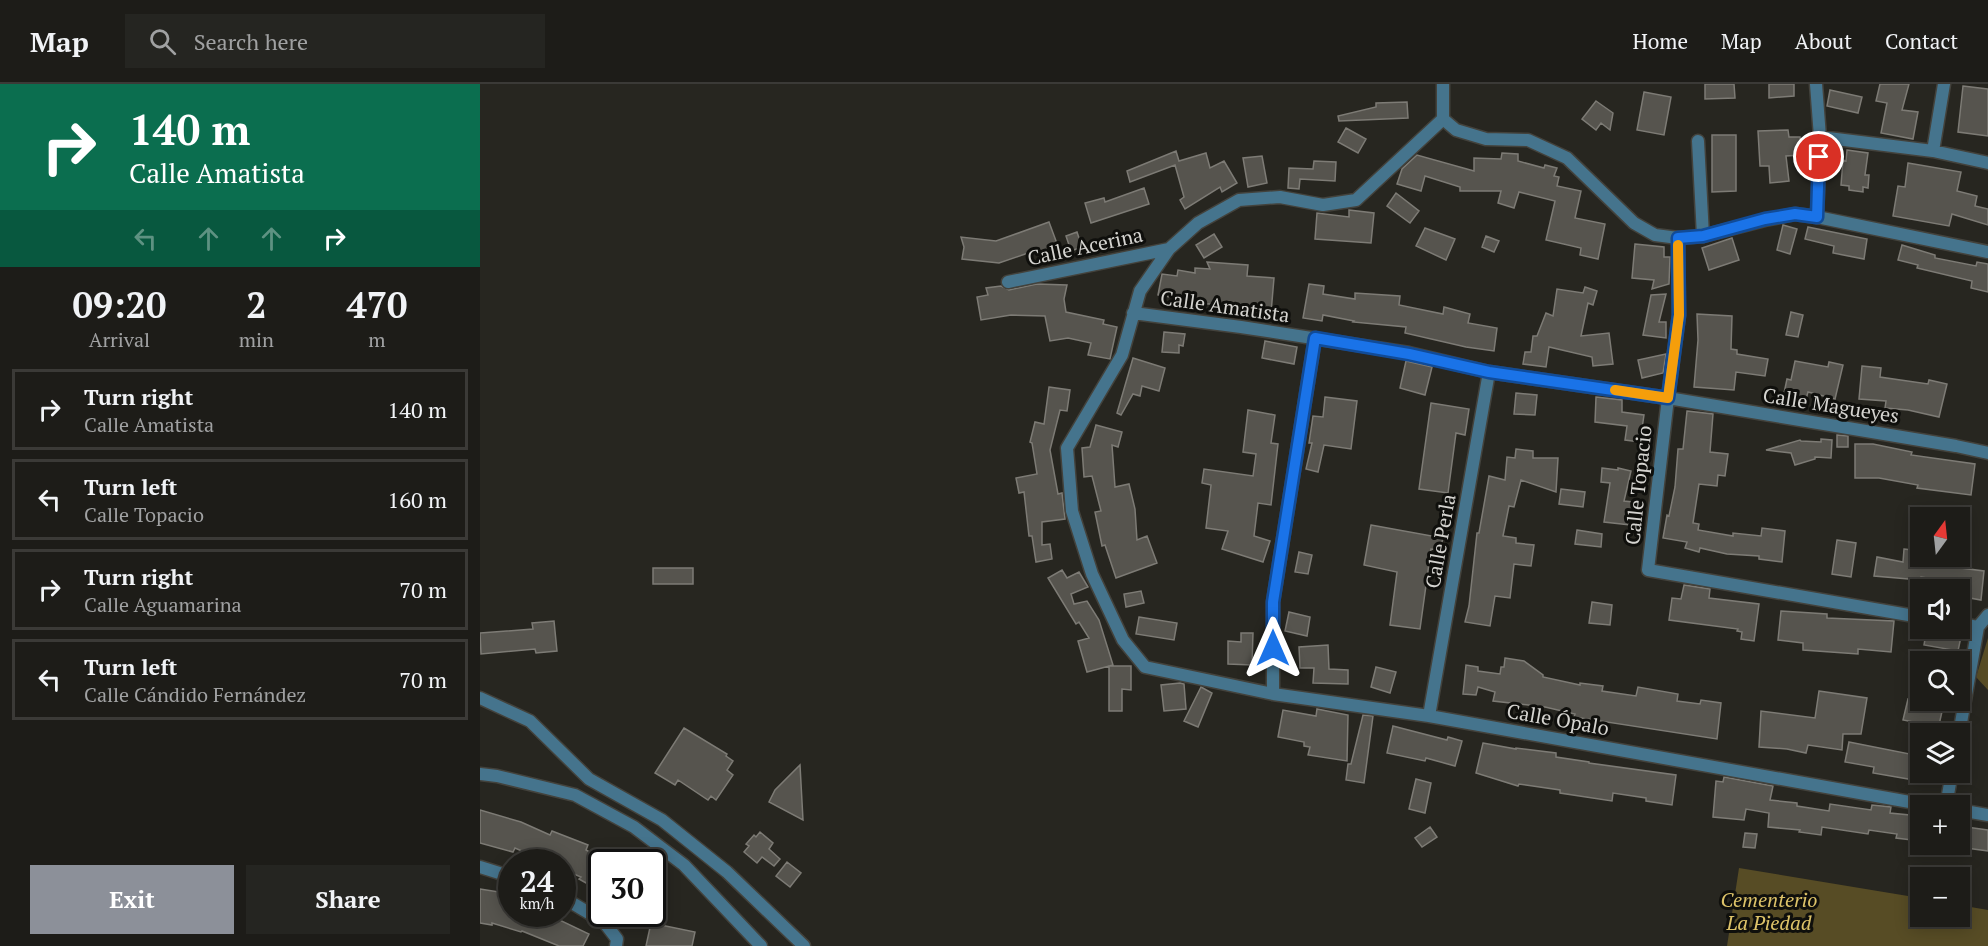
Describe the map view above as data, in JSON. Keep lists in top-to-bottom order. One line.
{"streets":{"street":["Calle Acerina","Calle Amatista","Calle Magueyes","Calle Topacio","Calle Perla","Calle Ópalo"]},"crossings":[["Calle Acerina","Calle Ópalo"],["Calle Amatista","Calle Magueyes"],["Calle Amatista","Calle Topacio"],["Calle Amatista","Calle Perla"],["Calle Amatista","Calle Ópalo"],["Calle Magueyes","Calle Topacio"],["Calle Perla","Calle Ópalo"]],"parks":["Cementerio La Piedad"],"north":"top","page":{"header":"Map","search":"Search here","nav":["Home","Map","About","Contact"],"turn":["140 m","Calle Amatista"],"eta":["09:20","Arrival","2","min","470","m"],"list":[{"name":"Turn right","note":"Calle Amatista","value":"140 m"},{"name":"Turn left","note":"Calle Topacio","value":"160 m"},{"name":"Turn right","note":"Calle Aguamarina","value":"70 m"},{"name":"Turn left","note":"Calle Cándido Fernández","value":"70 m"}],"map_buttons":["+","−"],"speed":"24 km/h","limit":"30","buttons":["Exit","Share"]}}
